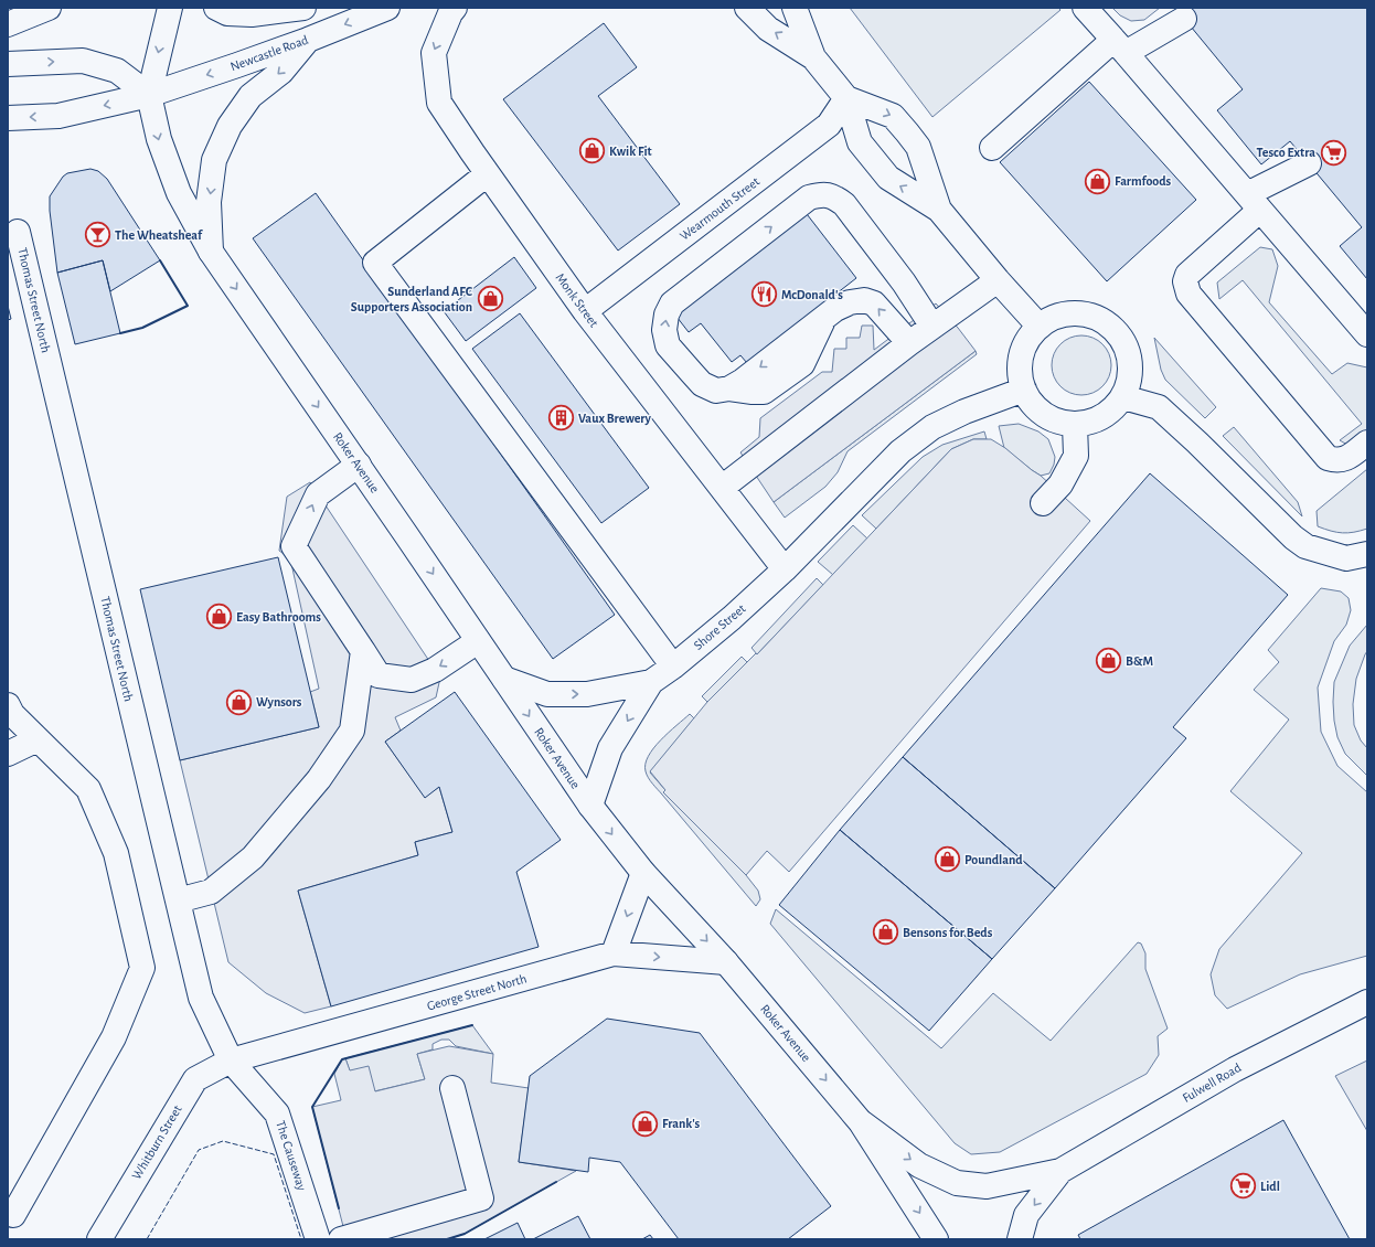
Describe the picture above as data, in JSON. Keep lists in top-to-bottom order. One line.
{"streets":{"main road":["Newcastle Road","Wearmouth Street","Thomas Street North","Monk Street","Roker Avenue","Shore Street","George Street North","Fulwell Road","Whitburn Street","The Causeway"]},"crossings":[["Newcastle Road","Roker Avenue"],["Wearmouth Street","Monk Street"],["Thomas Street North","George Street North"],["Thomas Street North","Whitburn Street"],["Thomas Street North","The Causeway"],["Monk Street","Shore Street"],["Roker Avenue","George Street North"],["Roker Avenue","Fulwell Road"],["George Street North","Whitburn Street"],["George Street North","The Causeway"],["Whitburn Street","The Causeway"]],"one_way":["Roker Avenue"],"places":{"shop":["Kwik Fit","Farmfoods","Sunderland AFC Supporters Association","Easy Bathrooms","B&M","Wynsors","Poundland","Bensons for Beds","Frank's"],"supermarket":["Tesco Extra","Lidl"],"bar":["The Wheatsheaf"],"restaurant":["McDonald's"],"building":["Vaux Brewery"]}}
